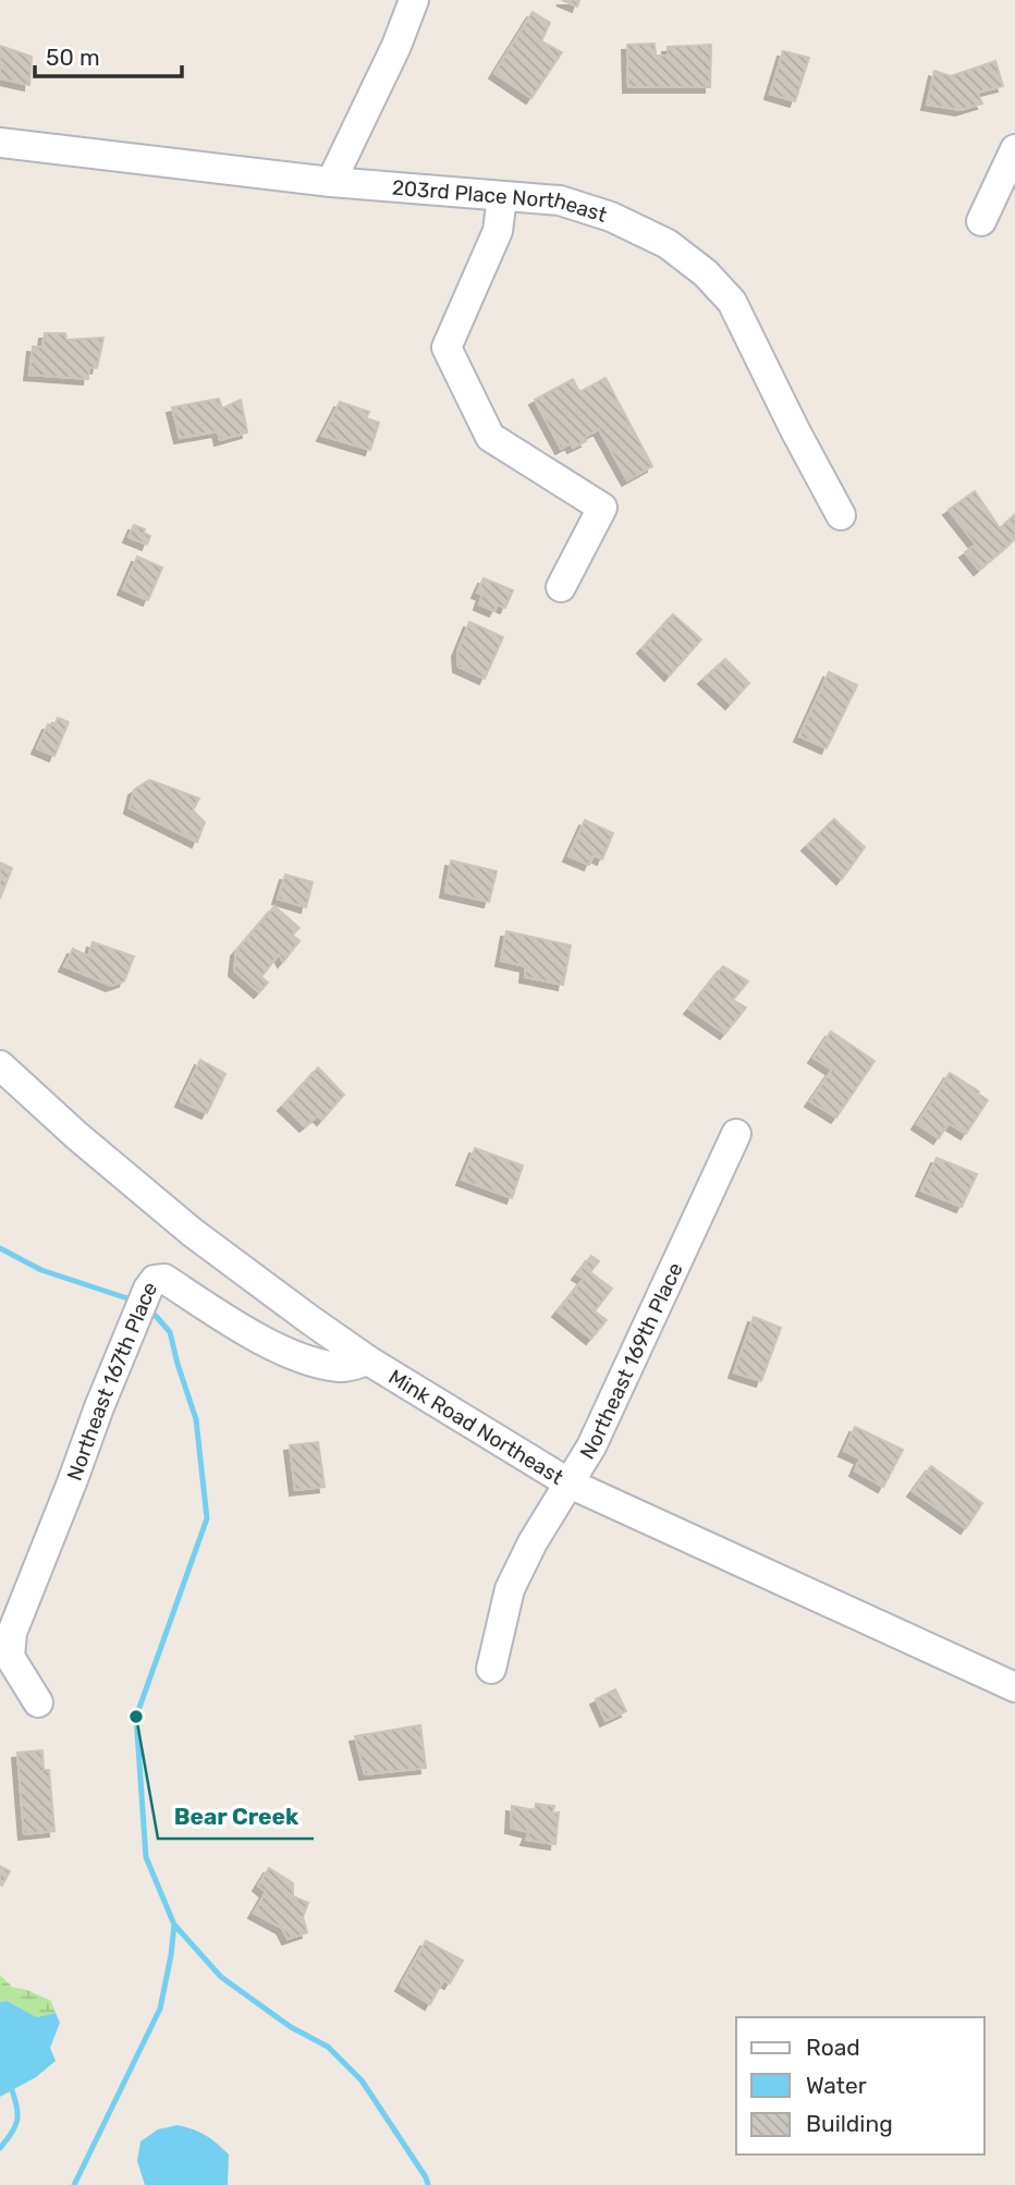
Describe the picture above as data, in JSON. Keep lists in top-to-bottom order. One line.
{"streets":{"street":["203rd Place Northeast","Northeast 169th Place","Northeast 167th Place","Mink Road Northeast"]},"crossings":[["Northeast 169th Place","Mink Road Northeast"],["Northeast 167th Place","Mink Road Northeast"]],"places":["Bear Creek"],"legend":["Road","Water","Building"],"scale_bar":"50 m"}
